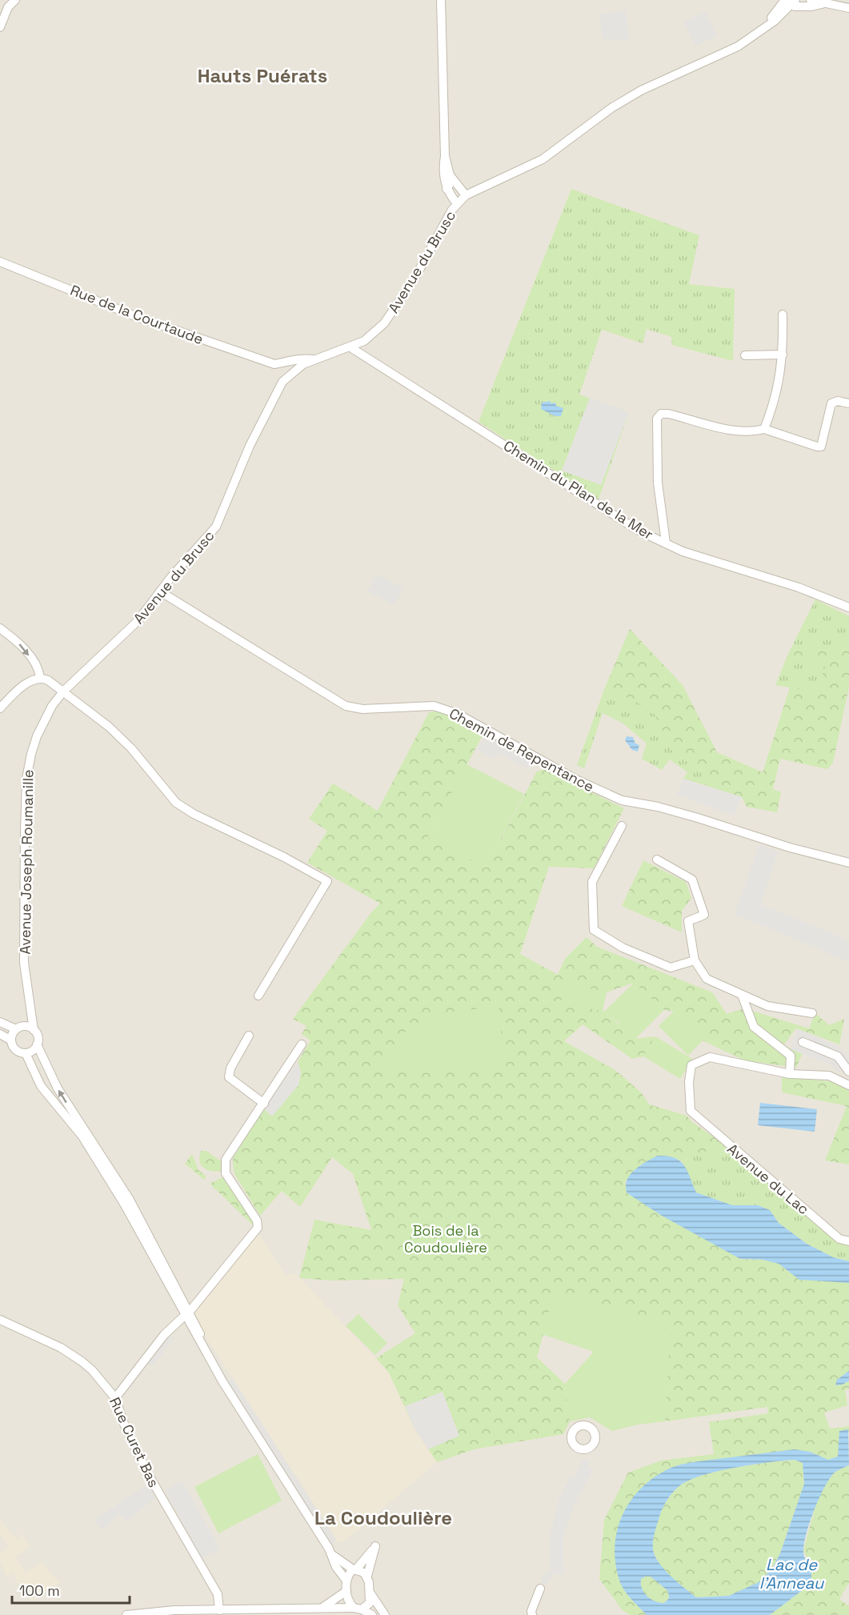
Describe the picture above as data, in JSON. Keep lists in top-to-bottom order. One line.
{"streets":{"street":["Avenue du Brusc","Rue de la Courtaude","Chemin du Plan de la Mer","Chemin de Repentance","Avenue Joseph Roumanille","Avenue du Lac","Rue Curet Bas"]},"crossings":[["Avenue du Brusc","Rue de la Courtaude"],["Avenue du Brusc","Chemin du Plan de la Mer"],["Avenue du Brusc","Chemin de Repentance"],["Avenue du Brusc","Avenue Joseph Roumanille"]],"districts":["Hauts Puérats","La Coudoulière"],"water":["Lac de l'Anneau"],"parks":["Bois de la Coudoulière"],"scale_bar":"100 m"}
